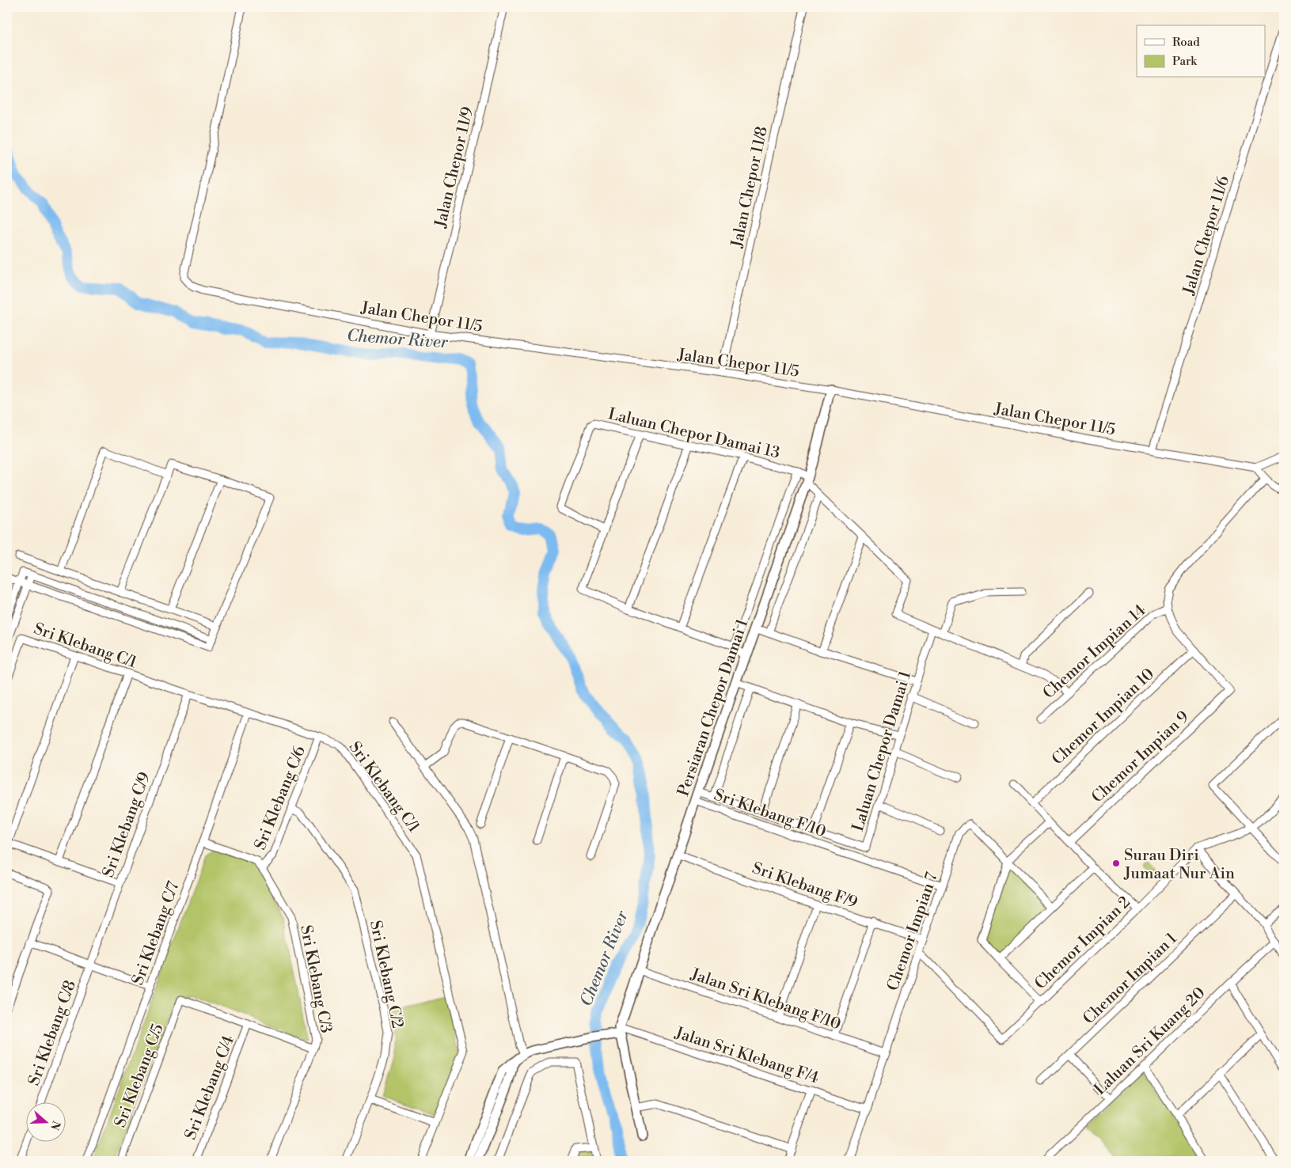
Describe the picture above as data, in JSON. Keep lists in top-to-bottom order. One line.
{"streets":{"street":["Jalan Chepor 11/9","Jalan Chepor 11/8","Jalan Chepor 11/6","Jalan Chepor 11/5","Laluan Chepor Damai 13","Sri Klebang C/1","Chemor Impian 14","Persiaran Chepor Damai 1","Chemor Impian 10","Laluan Chepor Damai 1","Chemor Impian 9","Sri Klebang C/6","Sri Klebang F/10","Sri Klebang C/9","Sri Klebang F/9","Chemor Impian 7","Sri Klebang C/7","Chemor Impian 2","Sri Klebang C/2","Chemor Impian 1","Sri Klebang C/3","Jalan Sri Klebang F/10","Sri Klebang C/8","Laluan Sri Kuang 20","Jalan Sri Klebang F/4","Sri Klebang C/5","Sri Klebang C/4"]},"crossings":[["Jalan Chepor 11/9","Jalan Chepor 11/5"],["Jalan Chepor 11/8","Jalan Chepor 11/5"],["Jalan Chepor 11/6","Jalan Chepor 11/5"],["Jalan Chepor 11/5","Persiaran Chepor Damai 1"],["Laluan Chepor Damai 13","Persiaran Chepor Damai 1"],["Sri Klebang C/1","Sri Klebang C/6"],["Sri Klebang C/1","Sri Klebang C/9"],["Sri Klebang C/1","Sri Klebang C/7"],["Persiaran Chepor Damai 1","Laluan Chepor Damai 1"],["Persiaran Chepor Damai 1","Sri Klebang F/10"],["Persiaran Chepor Damai 1","Sri Klebang F/9"],["Persiaran Chepor Damai 1","Jalan Sri Klebang F/10"],["Persiaran Chepor Damai 1","Jalan Sri Klebang F/4"],["Chemor Impian 10","Chemor Impian 9"],["Sri Klebang C/6","Sri Klebang C/2"],["Sri Klebang C/6","Sri Klebang C/3"],["Sri Klebang F/10","Chemor Impian 7"],["Sri Klebang C/9","Sri Klebang C/8"],["Sri Klebang F/9","Chemor Impian 7"],["Chemor Impian 7","Jalan Sri Klebang F/10"],["Chemor Impian 7","Jalan Sri Klebang F/4"],["Sri Klebang C/7","Sri Klebang C/3"],["Sri Klebang C/5","Sri Klebang C/4"]],"water":["Chemor River"],"places":["Surau Diri Jumaat Nur Ain"],"legend":["Road","Park"],"north":"right"}
